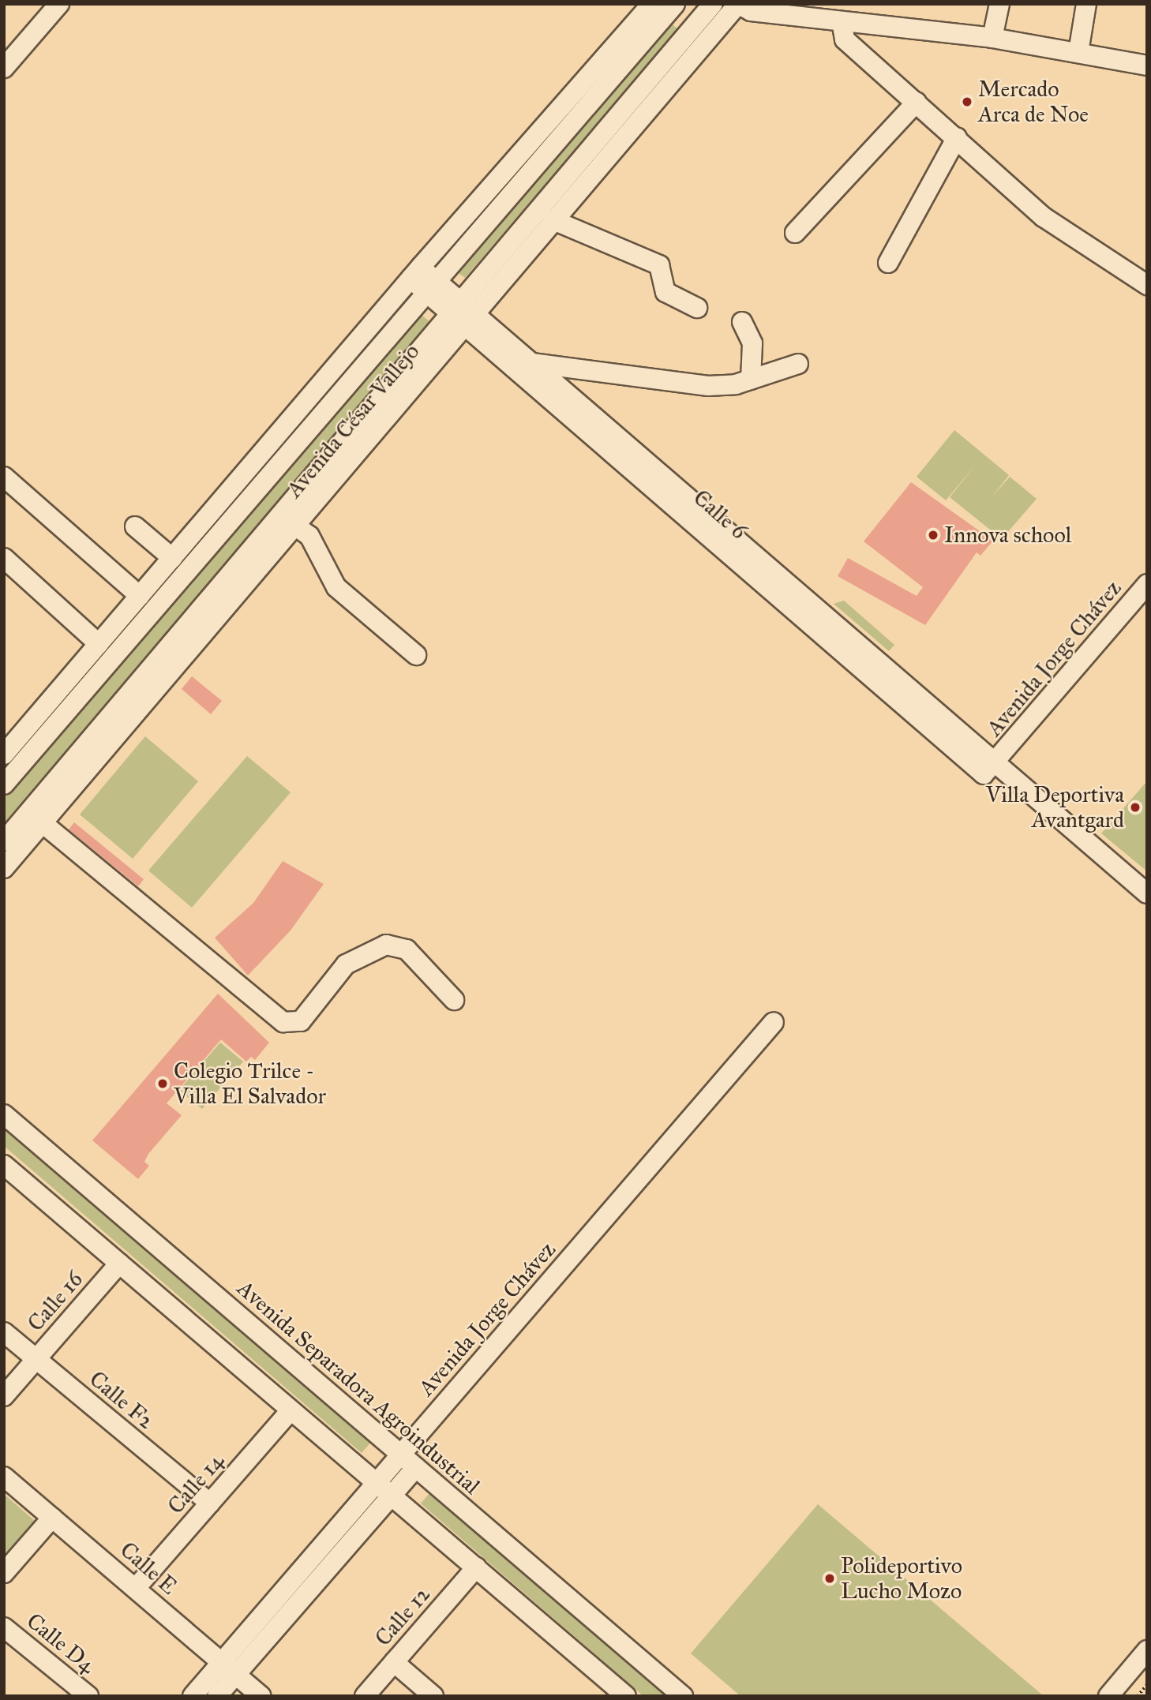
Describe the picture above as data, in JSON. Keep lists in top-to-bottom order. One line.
{"streets":{"street":["Avenida César Vallejo","Calle 6","Avenida Jorge Chávez","Calle 16","Avenida Separadora Agroindustrial","Calle F2","Calle 14","Calle E","Calle 12","Calle D4"]},"crossings":[["Avenida César Vallejo","Calle 6"],["Calle 6","Avenida Jorge Chávez"],["Avenida Jorge Chávez","Avenida Separadora Agroindustrial"],["Avenida Jorge Chávez","Calle E"],["Calle 16","Calle F2"],["Calle F2","Calle 14"],["Calle 14","Calle E"]],"places":["Mercado Arca de Noe","Innova school","Villa Deportiva Avantgard","Colegio Trilce - Villa El Salvador","Polideportivo Lucho Mozo"]}
